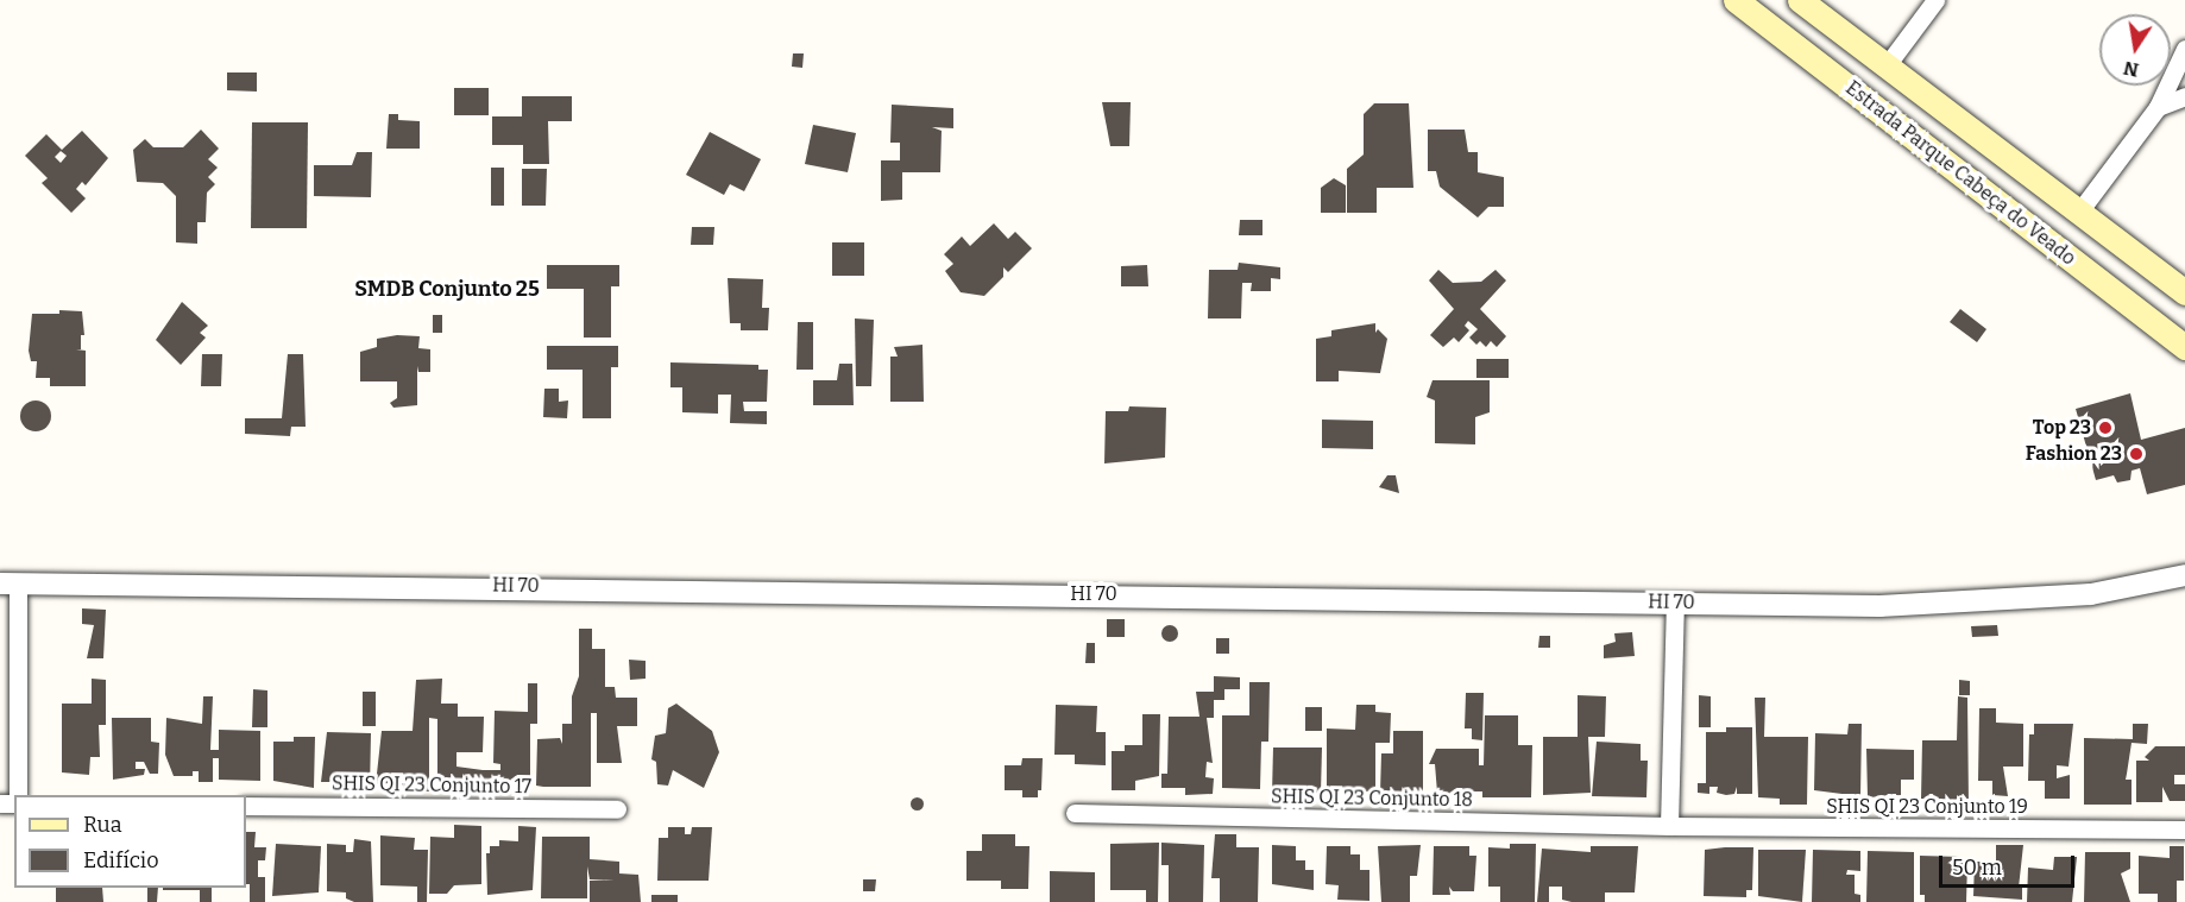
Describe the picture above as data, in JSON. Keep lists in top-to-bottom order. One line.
{"streets":{"main road":["Estrada Parque Cabeça do Veado"],"street":["HI 70","SHIS QI 23 Conjunto 17","SHIS QI 23 Conjunto 18","SHIS QI 23 Conjunto 19"]},"crossings":[["SHIS QI 23 Conjunto 18","SHIS QI 23 Conjunto 19"]],"districts":["SMDB Conjunto 25"],"places":["Top 23","Fashion 23"],"legend":["Rua","Edifício"],"scale_bar":"50 m","north":"bottom"}
